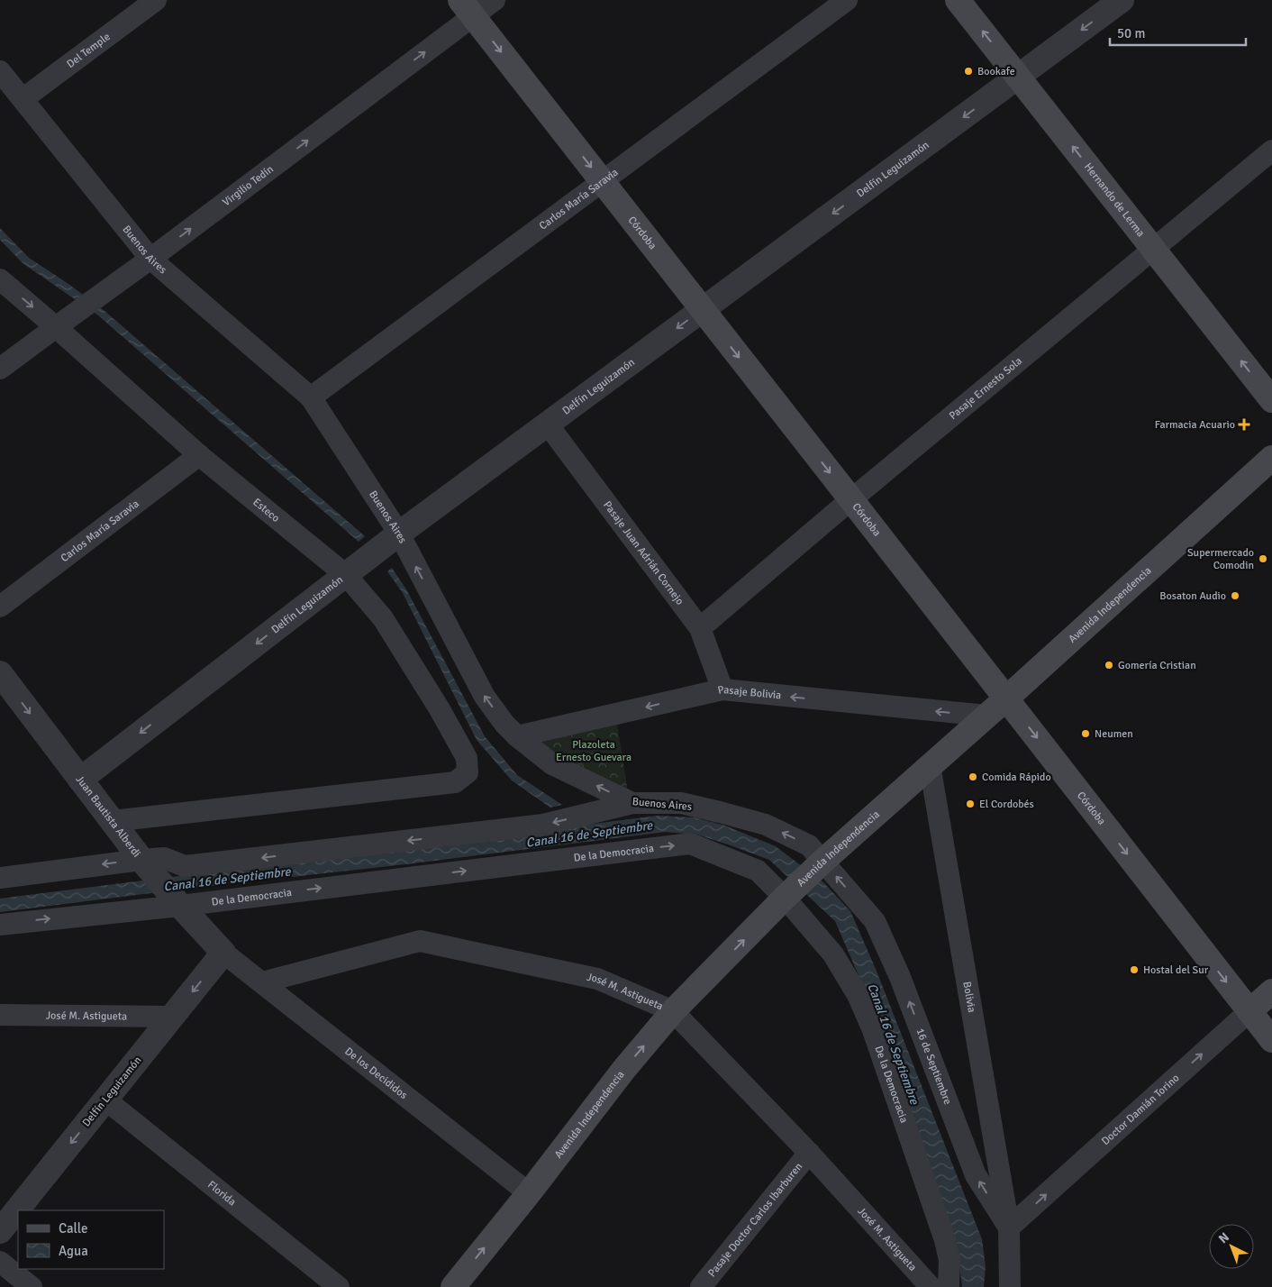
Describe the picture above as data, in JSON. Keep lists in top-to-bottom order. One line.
{"streets":{"main road":["Hernando de Lerma","Córdoba","Avenida Independencia","Doctor Damián Torino"],"street":["Del Temple","Delfín Leguizamón","Virgilio Tedín","Carlos María Saravia","Buenos Aires","Pasaje Ernesto Sola","Esteco","Pasaje Juan Adrián Cornejo","Pasaje Bolivia","Juan Bautista Alberdi","De la Democracia","José M. Astigueta","Bolivia","16 de Septiembre","De los Decididos","Florida","Pasaje Doctor Carlos Ibarburen"]},"crossings":[["Del Temple","Buenos Aires"],["Delfín Leguizamón","Hernando de Lerma"],["Delfín Leguizamón","Córdoba"],["Delfín Leguizamón","Buenos Aires"],["Delfín Leguizamón","Esteco"],["Delfín Leguizamón","Pasaje Juan Adrián Cornejo"],["Delfín Leguizamón","Juan Bautista Alberdi"],["Delfín Leguizamón","José M. Astigueta"],["Delfín Leguizamón","De los Decididos"],["Delfín Leguizamón","Florida"],["Virgilio Tedín","Córdoba"],["Virgilio Tedín","Buenos Aires"],["Virgilio Tedín","Esteco"],["Carlos María Saravia","Córdoba"],["Carlos María Saravia","Buenos Aires"],["Carlos María Saravia","Esteco"],["Hernando de Lerma","Pasaje Ernesto Sola"],["Córdoba","Pasaje Ernesto Sola"],["Córdoba","Avenida Independencia"],["Córdoba","Doctor Damián Torino"],["Buenos Aires","Avenida Independencia"],["Buenos Aires","Pasaje Bolivia"],["Buenos Aires","16 de Septiembre"],["Pasaje Ernesto Sola","Pasaje Juan Adrián Cornejo"],["Esteco","Juan Bautista Alberdi"],["Pasaje Juan Adrián Cornejo","Pasaje Bolivia"],["Avenida Independencia","Pasaje Bolivia"],["Avenida Independencia","De la Democracia"],["Avenida Independencia","José M. Astigueta"],["Avenida Independencia","Bolivia"],["Avenida Independencia","16 de Septiembre"],["Avenida Independencia","De los Decididos"],["Juan Bautista Alberdi","De la Democracia"],["Juan Bautista Alberdi","De los Decididos"],["José M. Astigueta","De los Decididos"],["José M. Astigueta","Pasaje Doctor Carlos Ibarburen"],["Bolivia","16 de Septiembre"],["Bolivia","Doctor Damián Torino"],["16 de Septiembre","Doctor Damián Torino"]],"one_way":["Delfín Leguizamón","Virgilio Tedín","Hernando de Lerma","Córdoba","Buenos Aires","Avenida Independencia","Pasaje Bolivia","Juan Bautista Alberdi","16 de Septiembre","Doctor Damián Torino"],"water":["Canal 16 de Septiembre"],"parks":["Plazoleta Ernesto Guevara"],"places":{"other":["Bookafe","Supermercado Comodin","Bosaton Audio","Gomería Cristian","Neumen","Comida Rápido","El Cordobés","Hostal del Sur"],"health":["Farmacia Acuario"]},"legend":["Calle","Agua"],"scale_bar":"50 m","north":"top left"}
